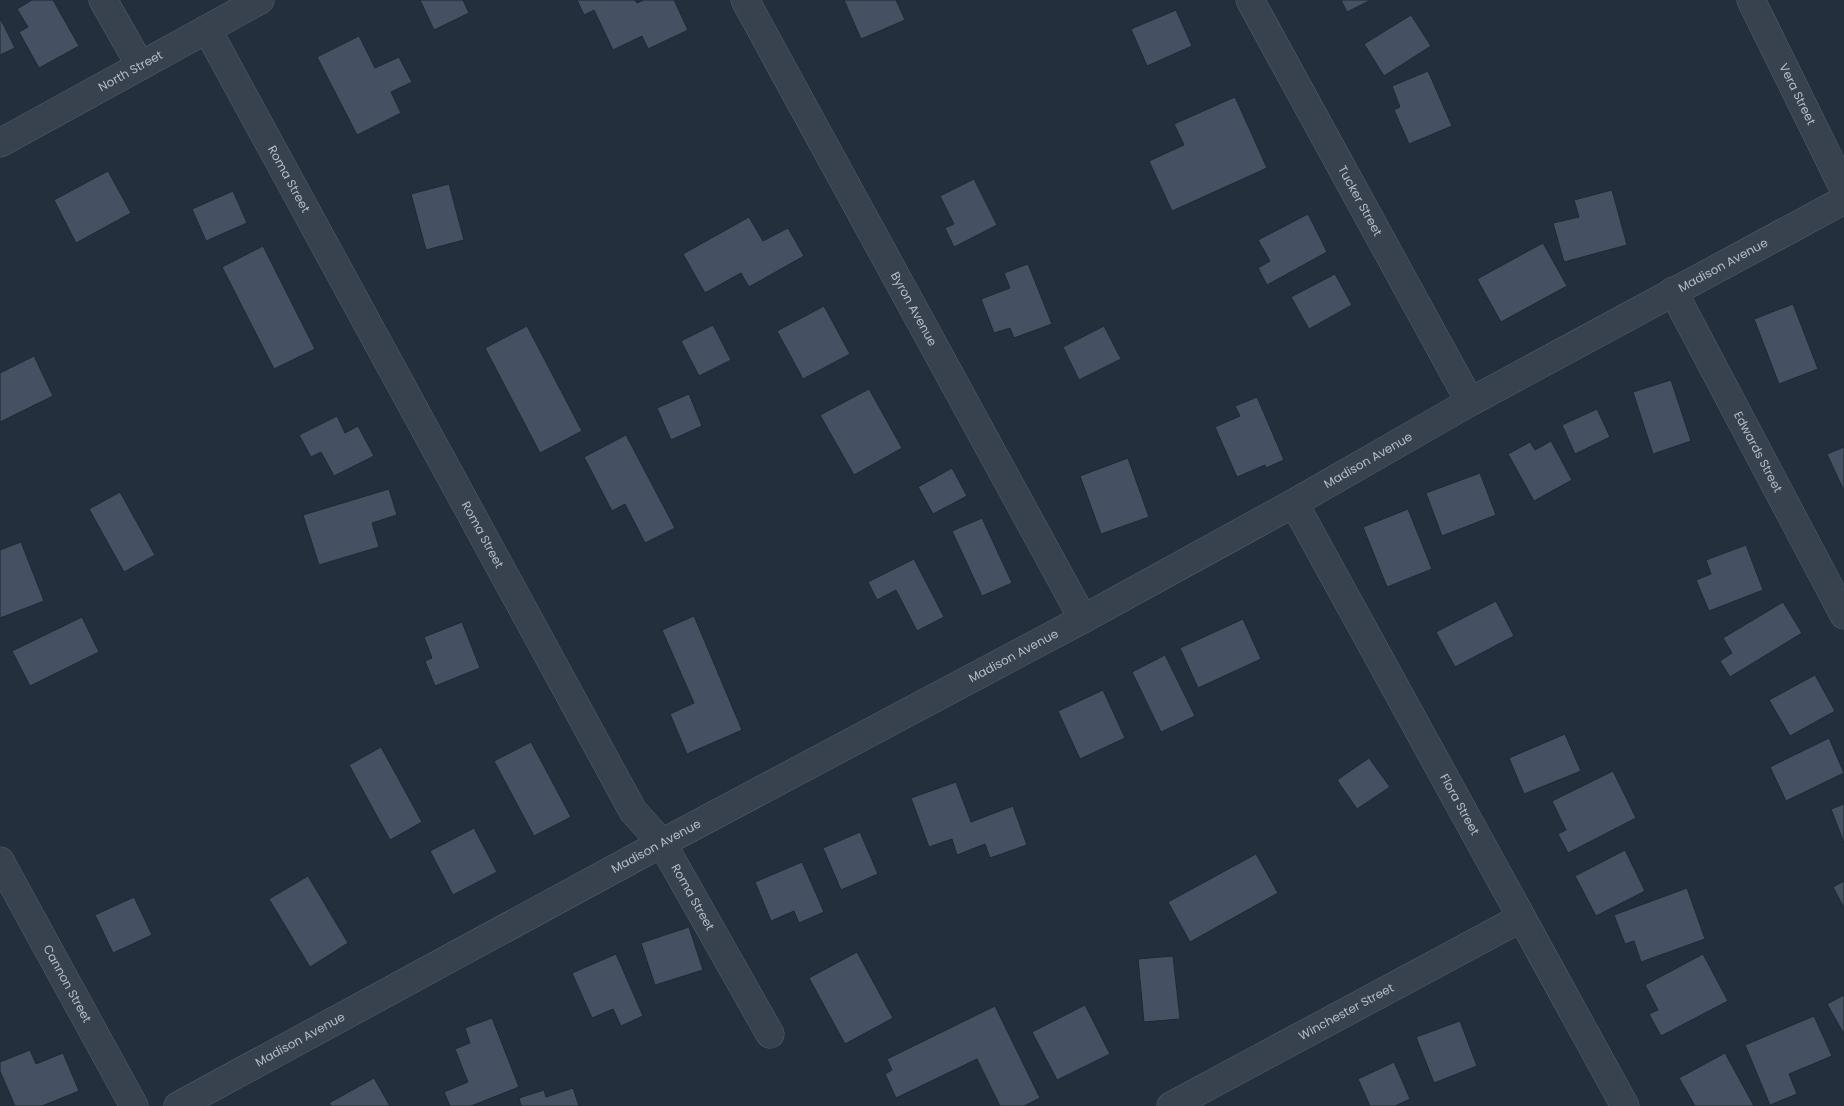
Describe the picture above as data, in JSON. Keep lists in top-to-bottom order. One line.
{"streets":{"street":["North Street","Vera Street","Roma Street","Tucker Street","Madison Avenue","Byron Avenue","Edwards Street","Flora Street","Cannon Street","Winchester Street"]},"crossings":[["North Street","Roma Street"],["Roma Street","Madison Avenue"],["Tucker Street","Madison Avenue"],["Madison Avenue","Byron Avenue"],["Madison Avenue","Edwards Street"],["Madison Avenue","Flora Street"],["Flora Street","Winchester Street"]]}
